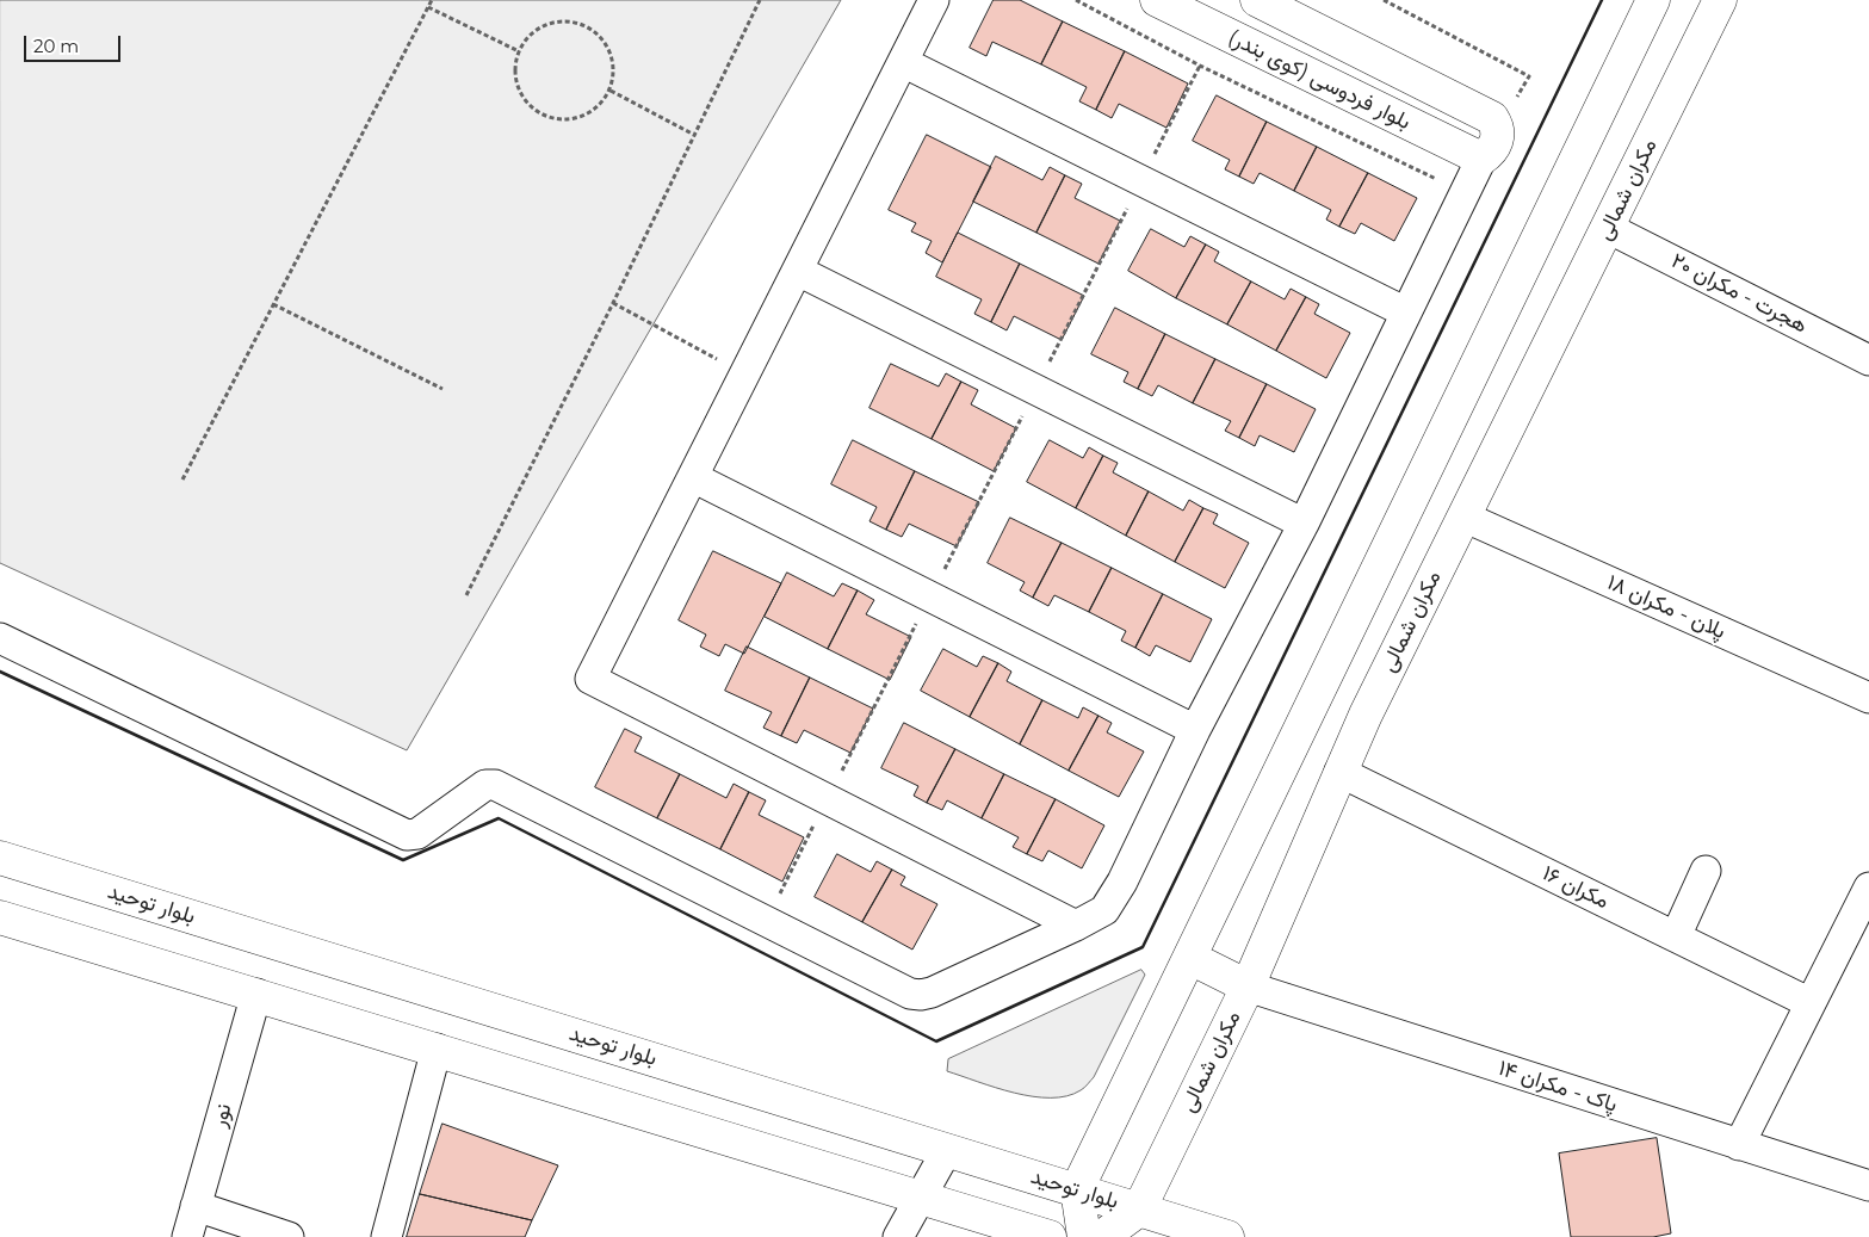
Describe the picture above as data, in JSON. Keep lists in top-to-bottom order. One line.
{"streets":{"street":["بلوار فردوسی (کوی بندر)","مکران شمالی","هجرت - مکران ۲۰","پلان - مکران ۱۸","مکران ۱۶","بلوار توحید","پاک - مکران ۱۴","نور"]},"crossings":[["مکران شمالی","هجرت - مکران ۲۰"],["مکران شمالی","پلان - مکران ۱۸"],["مکران شمالی","مکران ۱۶"],["مکران شمالی","بلوار توحید"],["مکران شمالی","پاک - مکران ۱۴"]],"scale_bar":"20 m"}
